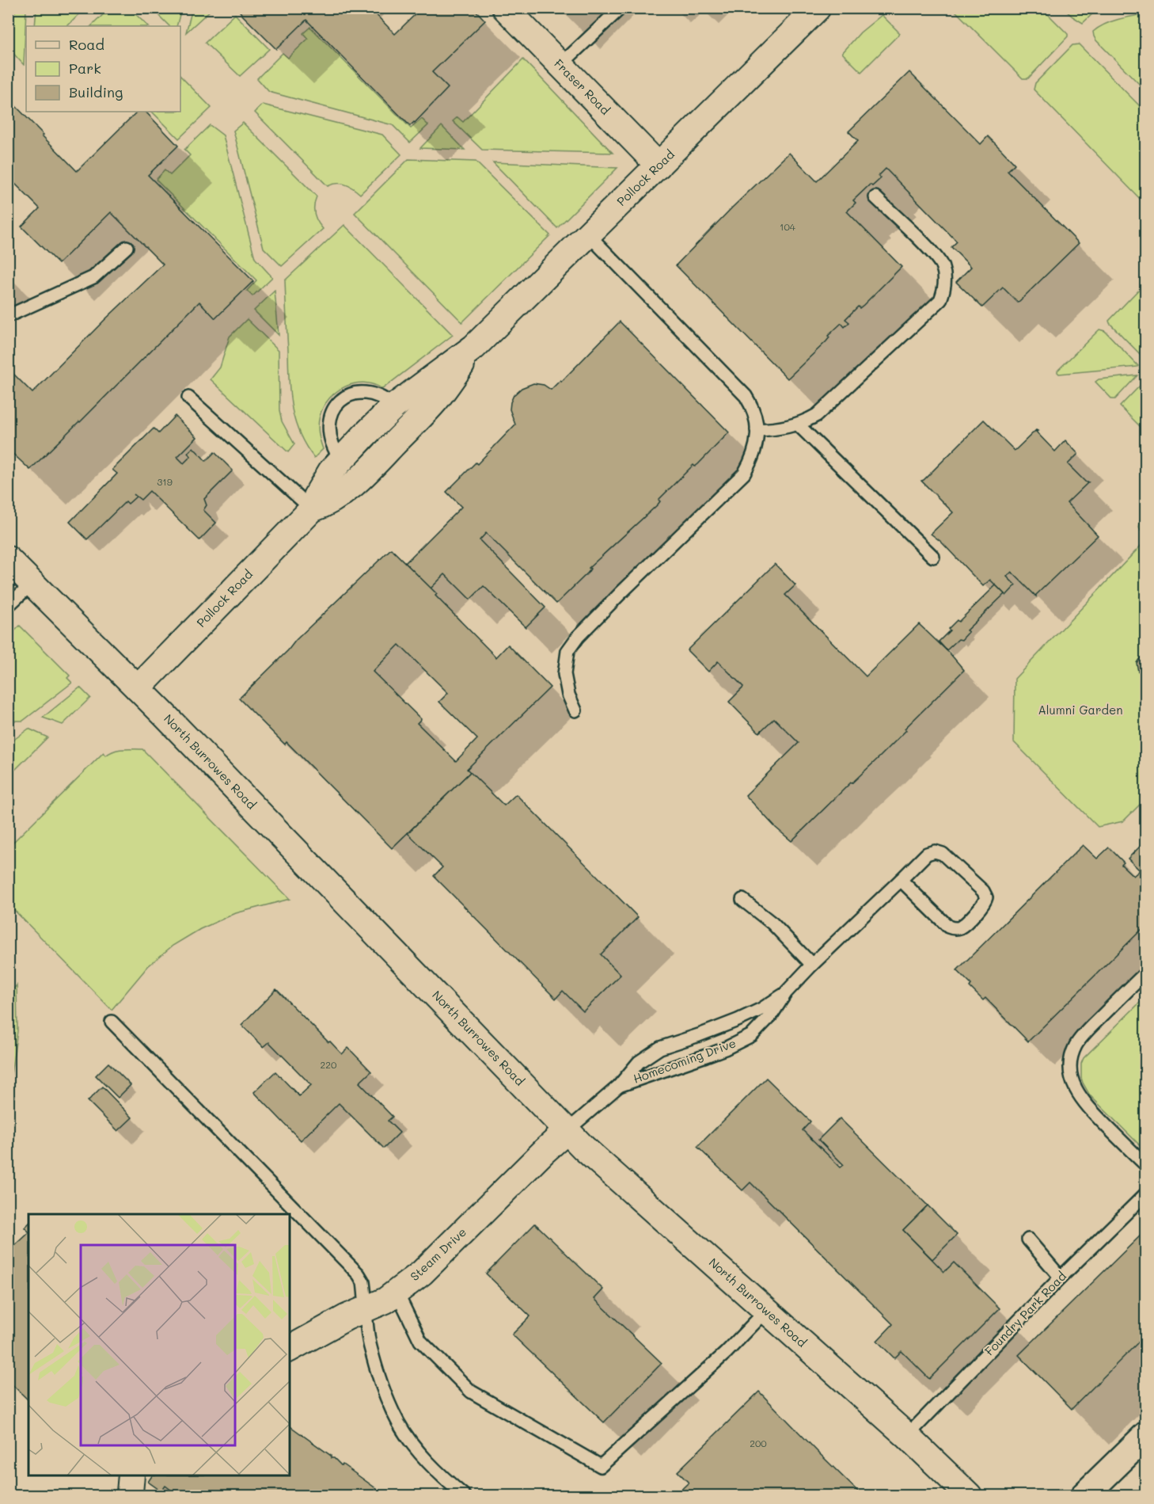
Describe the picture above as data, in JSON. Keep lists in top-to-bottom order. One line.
{"streets":{"street":["Fraser Road","Pollock Road","North Burrowes Road","Steam Drive"],"lane":["Homecoming Drive","Foundry Park Road"]},"crossings":[["Fraser Road","Pollock Road"],["Pollock Road","North Burrowes Road"],["North Burrowes Road","Homecoming Drive"],["North Burrowes Road","Steam Drive"],["North Burrowes Road","Foundry Park Road"],["Homecoming Drive","Steam Drive"]],"parks":["Alumni Garden"],"house_numbers":["104","319","220","200"],"legend":["Road","Park","Building"]}
